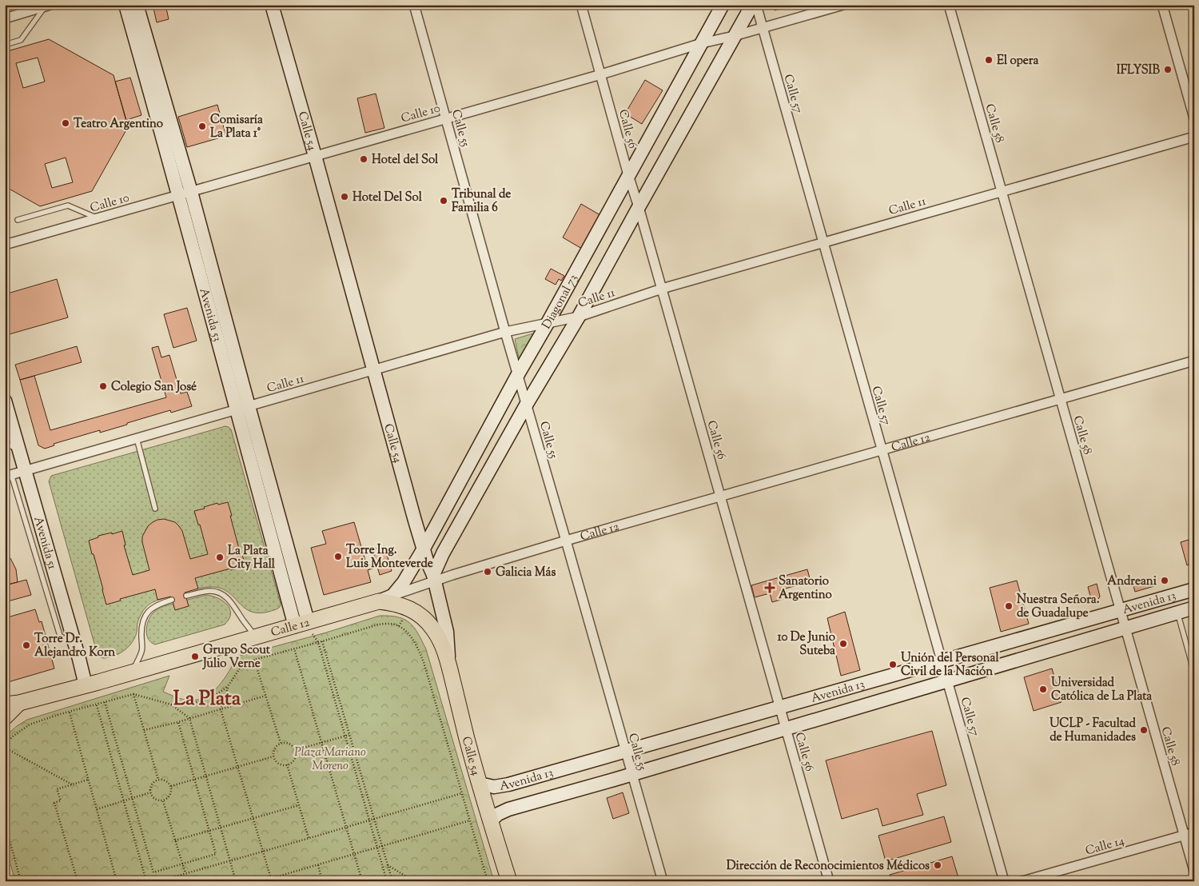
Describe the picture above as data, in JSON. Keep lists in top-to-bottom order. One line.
{"streets":{"main road":["Calle 54","Diagonal 73","Avenida 53","Calle 12","Avenida 51","Avenida 13"],"street":["Calle 57","Calle 10","Calle 58","Calle 55","Calle 56","Calle 11","Calle 14"]},"crossings":[["Calle 57","Calle 10"],["Calle 57","Calle 11"],["Calle 57","Calle 12"],["Calle 57","Avenida 13"],["Calle 10","Calle 55"],["Calle 10","Calle 56"],["Calle 10","Calle 54"],["Calle 10","Diagonal 73"],["Calle 10","Avenida 53"],["Calle 58","Calle 11"],["Calle 58","Calle 12"],["Calle 58","Avenida 13"],["Calle 58","Calle 14"],["Calle 55","Calle 11"],["Calle 55","Diagonal 73"],["Calle 55","Calle 12"],["Calle 55","Avenida 13"],["Calle 56","Calle 11"],["Calle 56","Diagonal 73"],["Calle 56","Calle 12"],["Calle 56","Avenida 13"],["Calle 54","Calle 11"],["Calle 54","Diagonal 73"],["Calle 54","Calle 12"],["Calle 54","Avenida 13"],["Calle 11","Diagonal 73"],["Calle 11","Avenida 53"],["Calle 11","Avenida 51"],["Diagonal 73","Calle 12"],["Avenida 53","Calle 12"],["Calle 12","Avenida 51"]],"districts":["La Plata"],"parks":["Plaza Mariano Moreno"],"places":{"other":["El opera","IFLYSIB","Teatro Argentino","Comisaría La Plata 1°","Hotel del Sol","Hotel Del Sol","Tribunal de Familia 6","Colegio San José","Torre Ing. Luis Monteverde","La Plata City Hall","Galicia Más","Andreani","Nuestra Señora. de Guadalupe","10 De Junio Suteba","Torre Dr. Alejandro Korn","Grupo Scout Julio Verne","Unión del Personal Civil de la Nación","Universidad Católica de La Plata","UCLP - Facultad de Humanidades","Dirección de Reconocimientos Médicos"],"health":["Sanatorio Argentino"]}}
